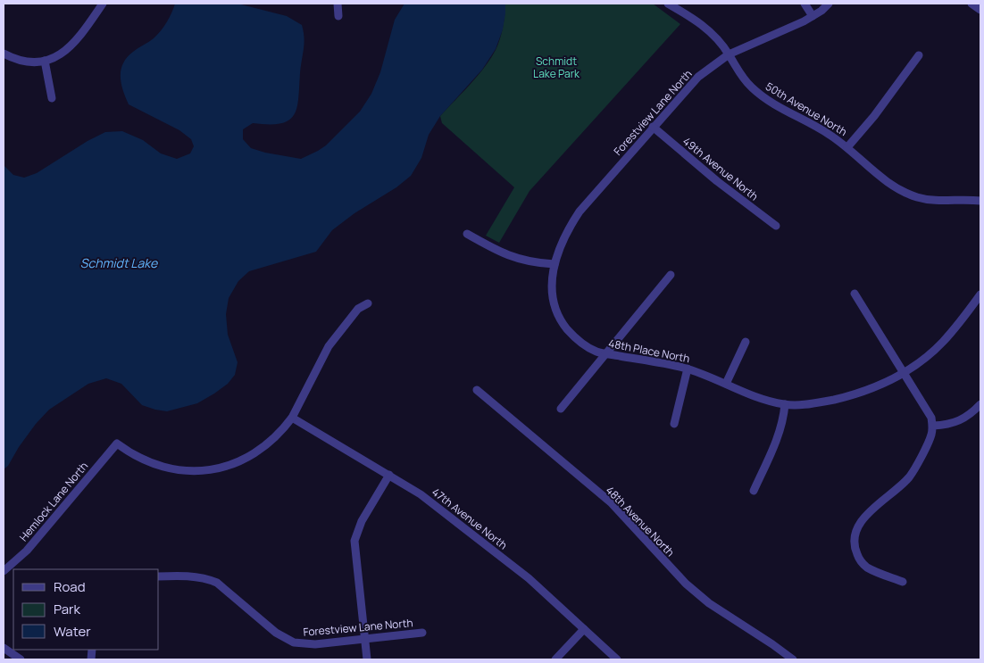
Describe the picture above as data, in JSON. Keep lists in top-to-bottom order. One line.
{"streets":{"street":["50th Avenue North","Forestview Lane North","49th Avenue North","48th Place North","Hemlock Lane North","47th Avenue North","48th Avenue North"]},"crossings":[["50th Avenue North","Forestview Lane North"],["Forestview Lane North","49th Avenue North"],["Forestview Lane North","48th Place North"],["Hemlock Lane North","47th Avenue North"]],"water":["Schmidt Lake"],"parks":["Schmidt Lake Park"],"legend":["Road","Park","Water"]}
